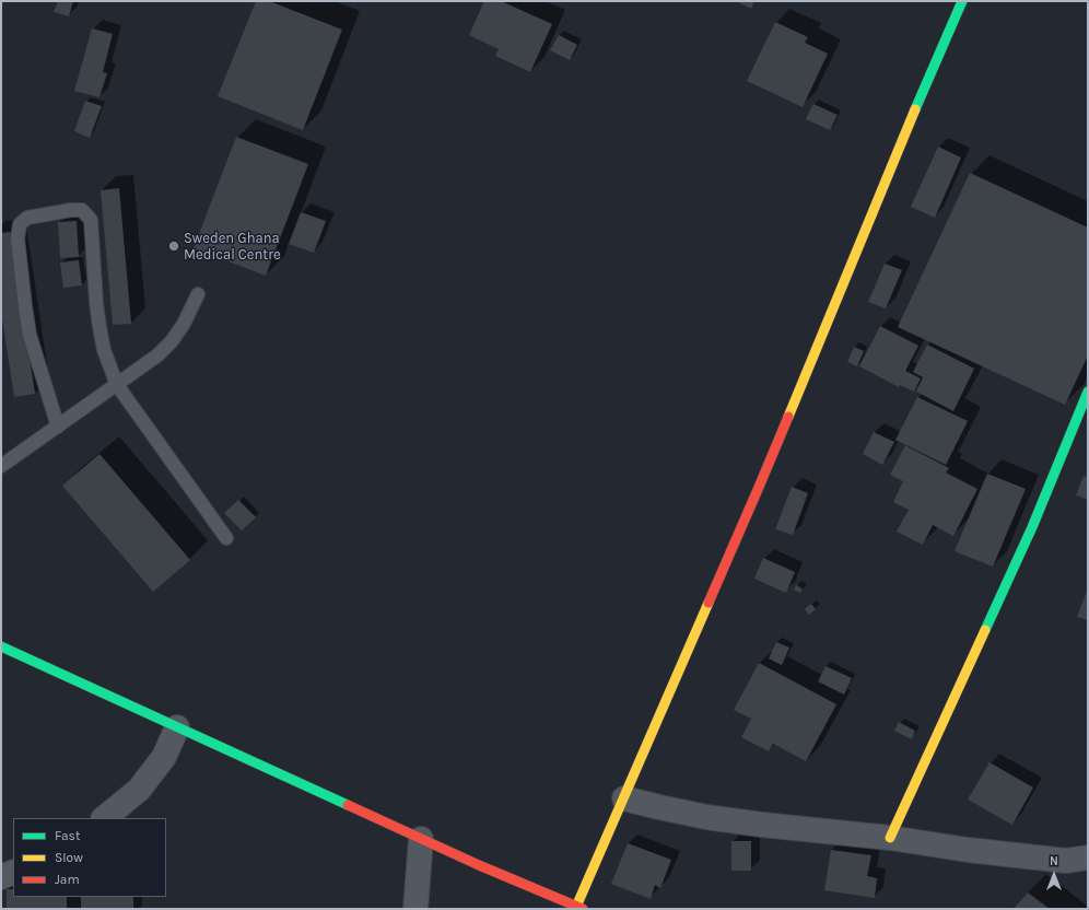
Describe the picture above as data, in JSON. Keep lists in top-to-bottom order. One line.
{"places":["Sweden Ghana Medical Centre"],"legend":["Fast","Slow","Jam"],"north":"top"}
